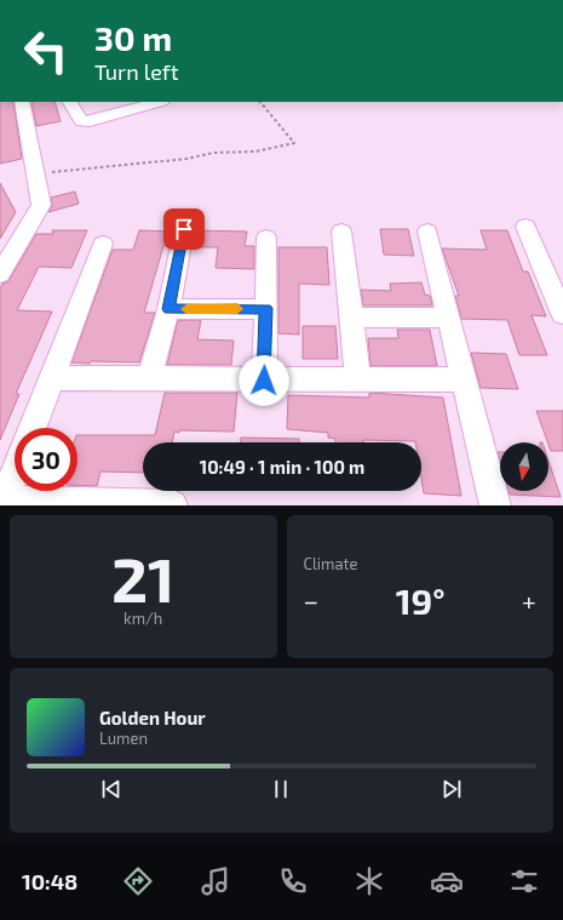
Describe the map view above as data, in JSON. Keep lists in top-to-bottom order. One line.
{"north":"bottom","page":{"turn":["30 m","Turn left"],"limit":"30","trip":"10:49 · 1 min · 100 m","tile":[["21","km/h"],"Climate"],"heat":["−","19°","+"],"song":["Golden Hour","Lumen"],"tabs":"10:48"}}
